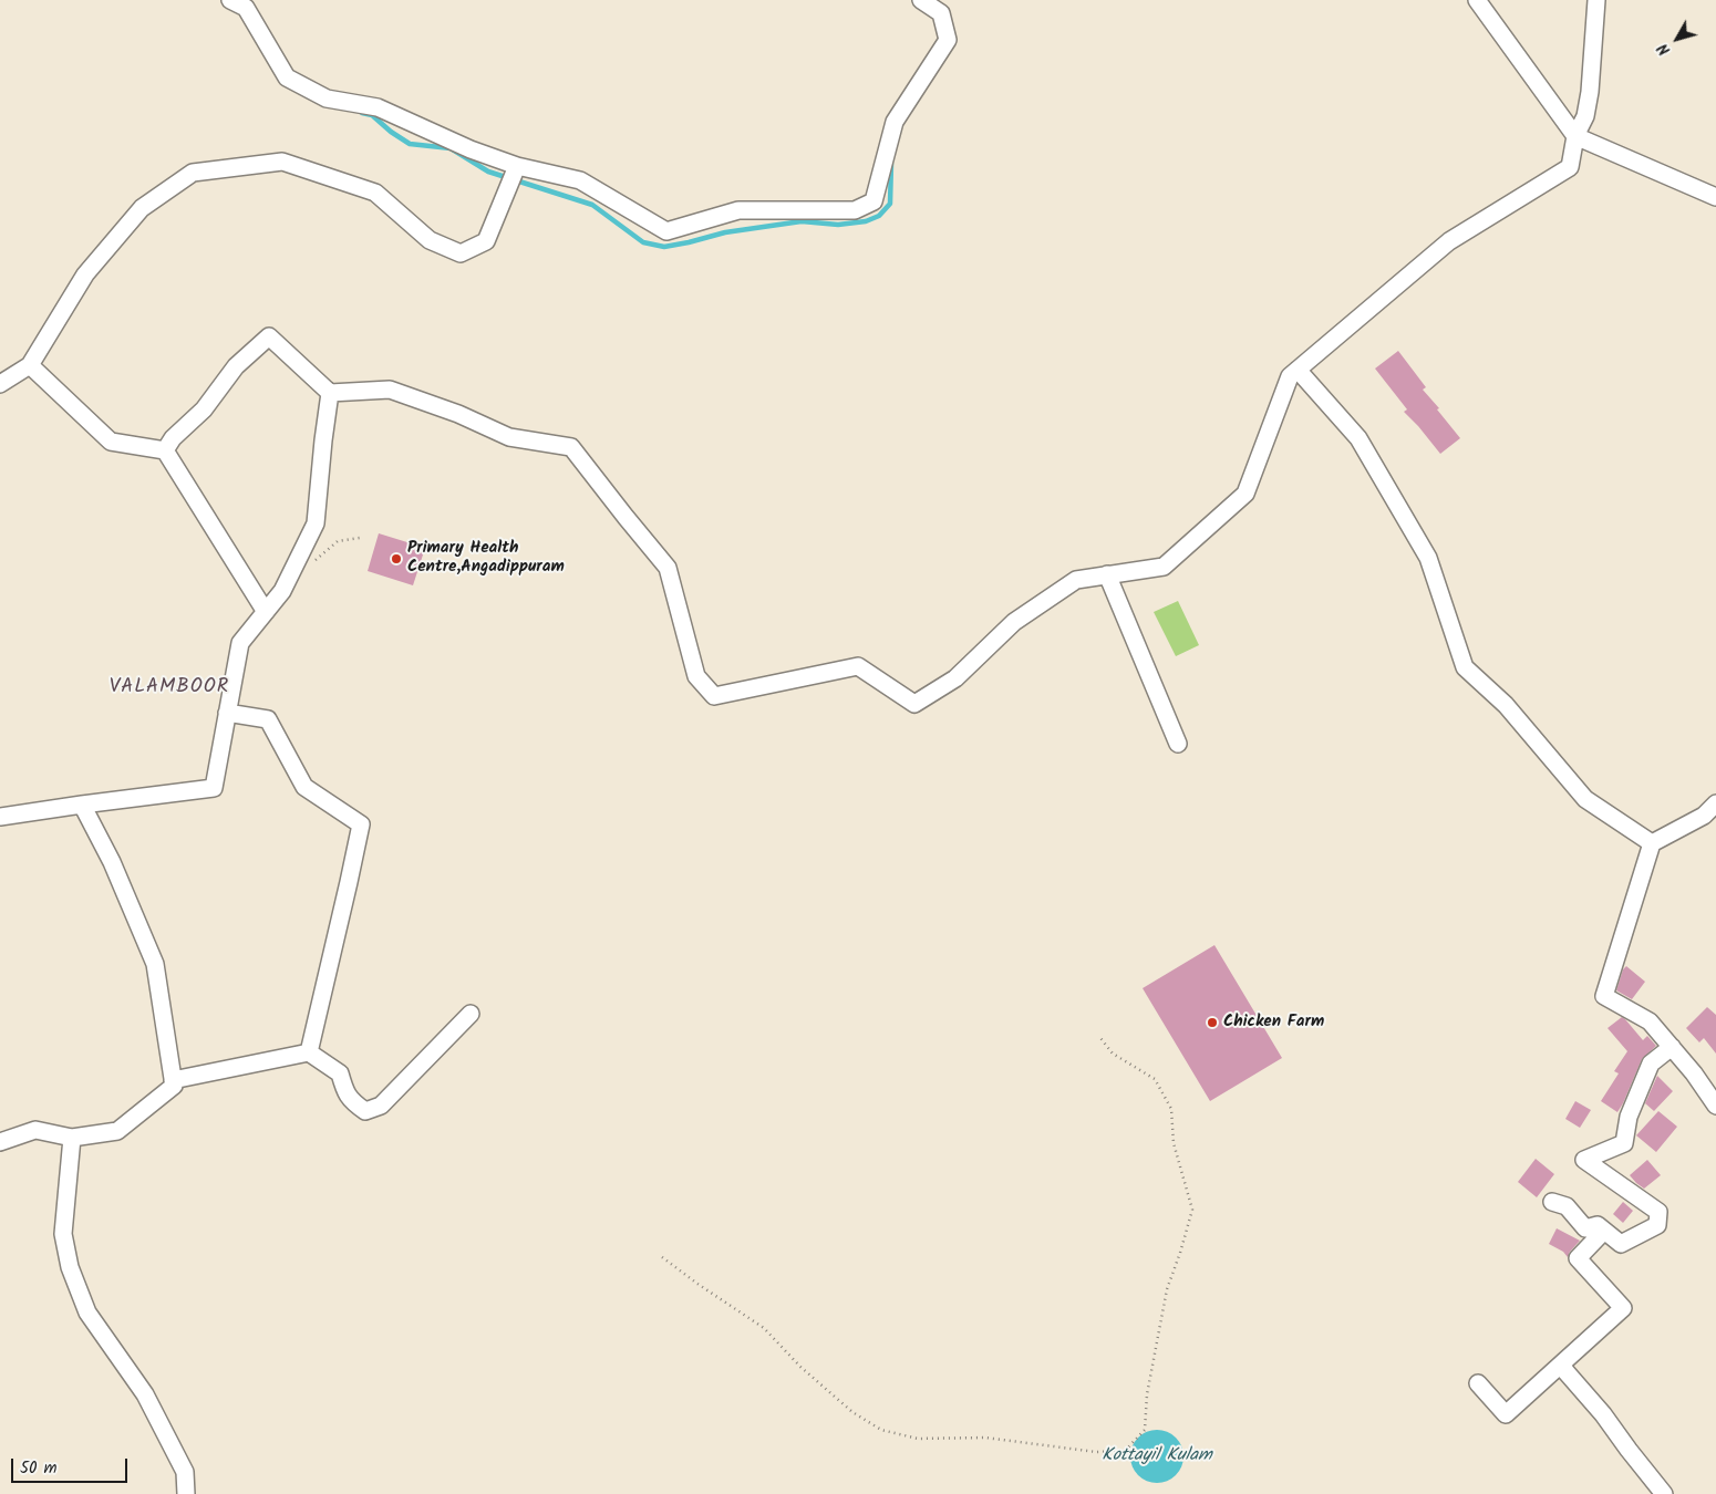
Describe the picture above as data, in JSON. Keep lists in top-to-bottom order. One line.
{"districts":["VALAMBOOR"],"water":["Kottayil Kulam"],"places":["Primary Health Centre,Angadippuram","Chicken Farm"],"scale_bar":"50 m","north":"bottom left"}
